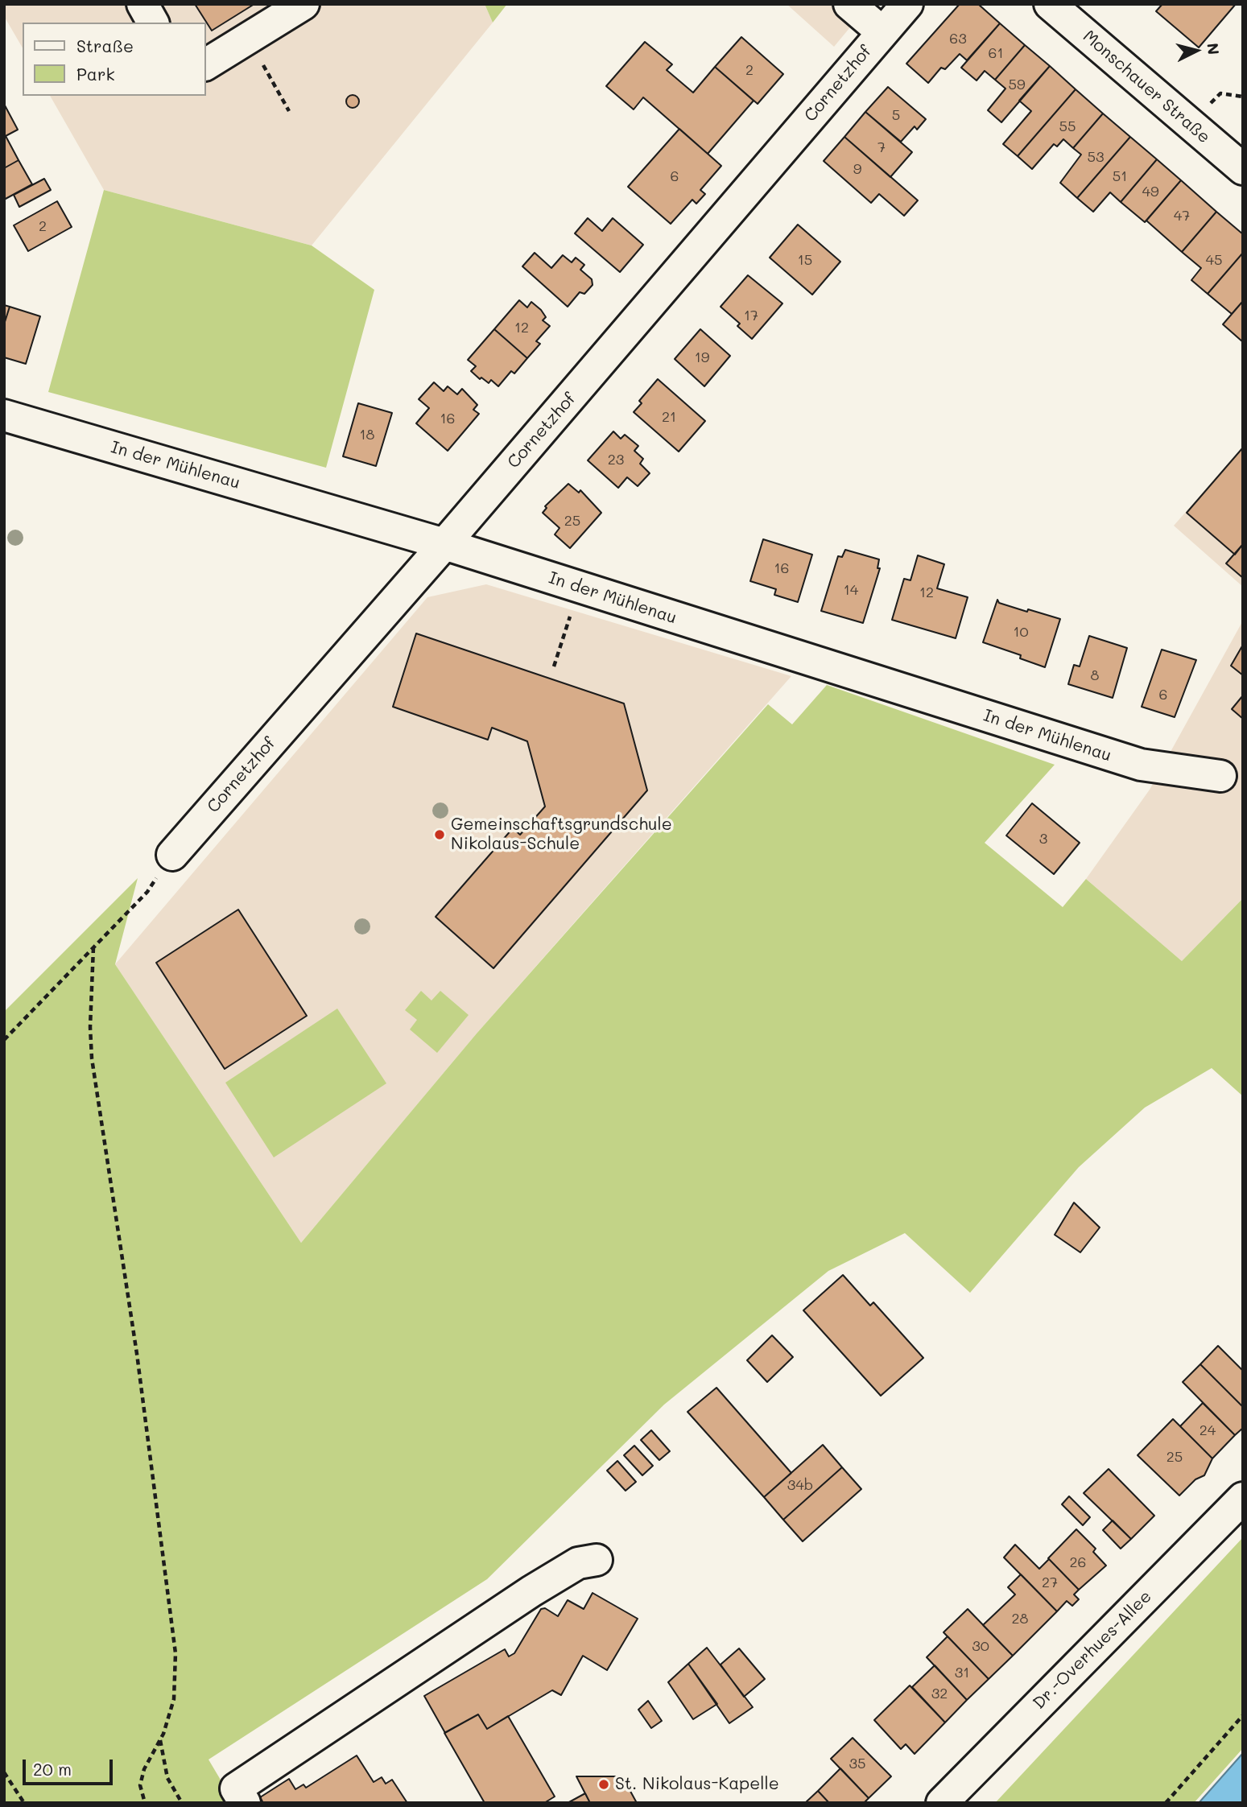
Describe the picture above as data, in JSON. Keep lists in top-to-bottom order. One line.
{"streets":{"street":["Cornetzhof","Monschauer Straße","In der Mühlenau","Dr.-Overhues-Allee"]},"crossings":[["Cornetzhof","In der Mühlenau"]],"places":["Gemeinschaftsgrundschule Nikolaus-Schule","St. Nikolaus-Kapelle"],"house_numbers":["63","61","2","59","5","55","7","53","9","6","51","49","47","2","15","45","17","12","19","21","16","18","23","25","16","14","12","10","8","6","3","24","25","34b","26","27","28","30","31","32","35"],"legend":["Straße","Park"],"scale_bar":"20 m","north":"right"}
